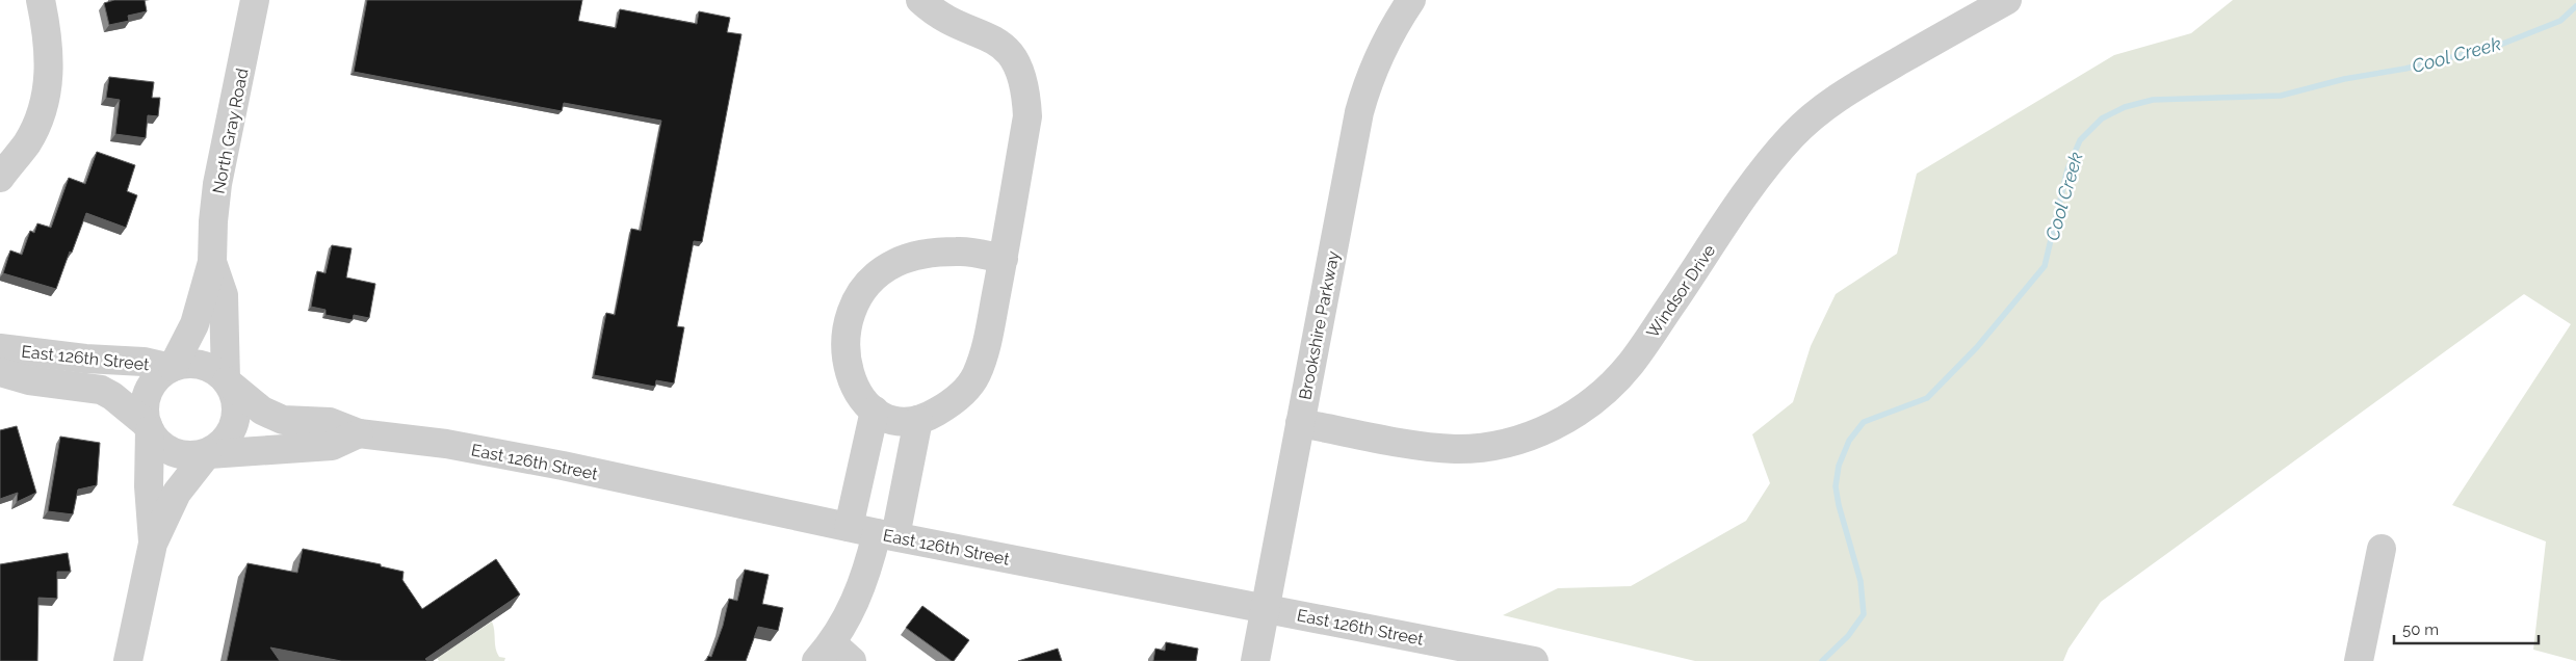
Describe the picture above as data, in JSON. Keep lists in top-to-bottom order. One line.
{"streets":{"street":["North Gray Road","Windsor Drive","Brookshire Parkway","East 126th Street"]},"crossings":[["North Gray Road","East 126th Street"],["Windsor Drive","Brookshire Parkway"],["Brookshire Parkway","East 126th Street"]],"water":["Cool Creek"],"scale_bar":"50 m"}
